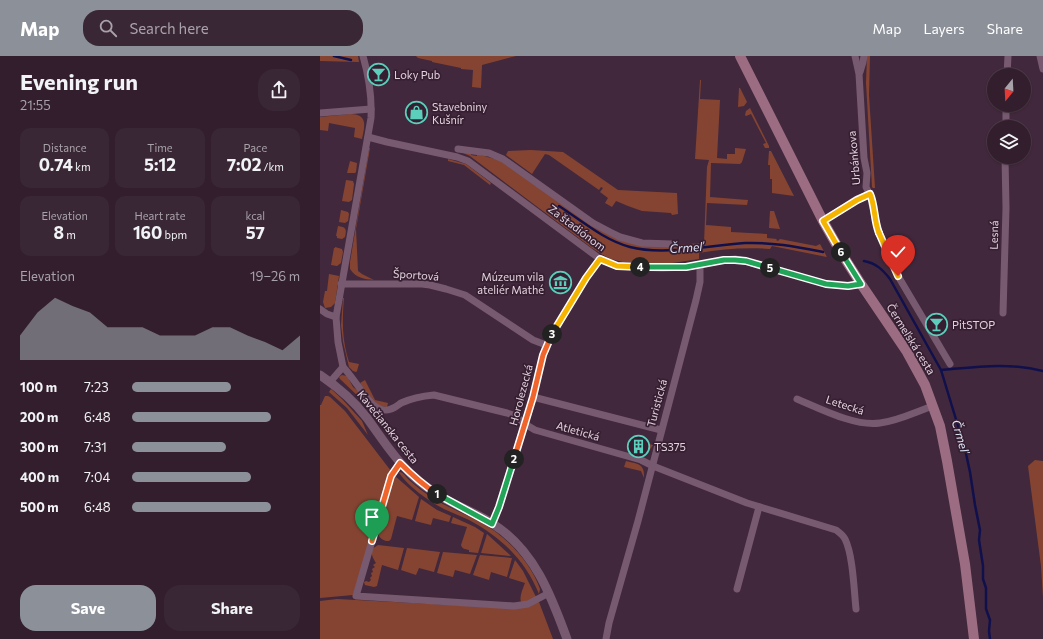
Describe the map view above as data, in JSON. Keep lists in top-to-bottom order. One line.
{"streets":{"main road":["Čermeľská cesta"],"street":["Urbánkova","Za štadiónom","Lesná","Športová","Horolezecká","Turistická","Letecká","Kavečianska cesta","Atletická"]},"crossings":[["Za štadiónom","Čermeľská cesta"],["Za štadiónom","Horolezecká"],["Za štadiónom","Turistická"],["Športová","Horolezecká"],["Čermeľská cesta","Letecká"],["Horolezecká","Kavečianska cesta"],["Horolezecká","Atletická"],["Turistická","Atletická"]],"water":["Črmeľ"],"places":{"bar":["Loky Pub","PitSTOP"],"shop":["Stavebniny Kušnír"],"museum":["Múzeum vila ateliér Mathé"],"building":["TS375"]},"north":"bottom","page":{"header":"Map","search":"Search here","nav":["Map","Layers","Share"],"heading":["Evening run","21:55"],"stats":[["Distance","0.74 km"],["Time","5:12"],["Pace","7:02 /km"],["Elevation","8 m"],["Heart rate","160 bpm"],["kcal","57"]],"pins":["6","4","5","3","2","1"],"chart":["Elevation","19–26 m"],"list":[{"name":"100 m","note":"7:23"},{"name":"200 m","note":"6:48"},{"name":"300 m","note":"7:31"},{"name":"400 m","note":"7:04"},{"name":"500 m","note":"6:48"}],"buttons":["Save","Share"]}}
